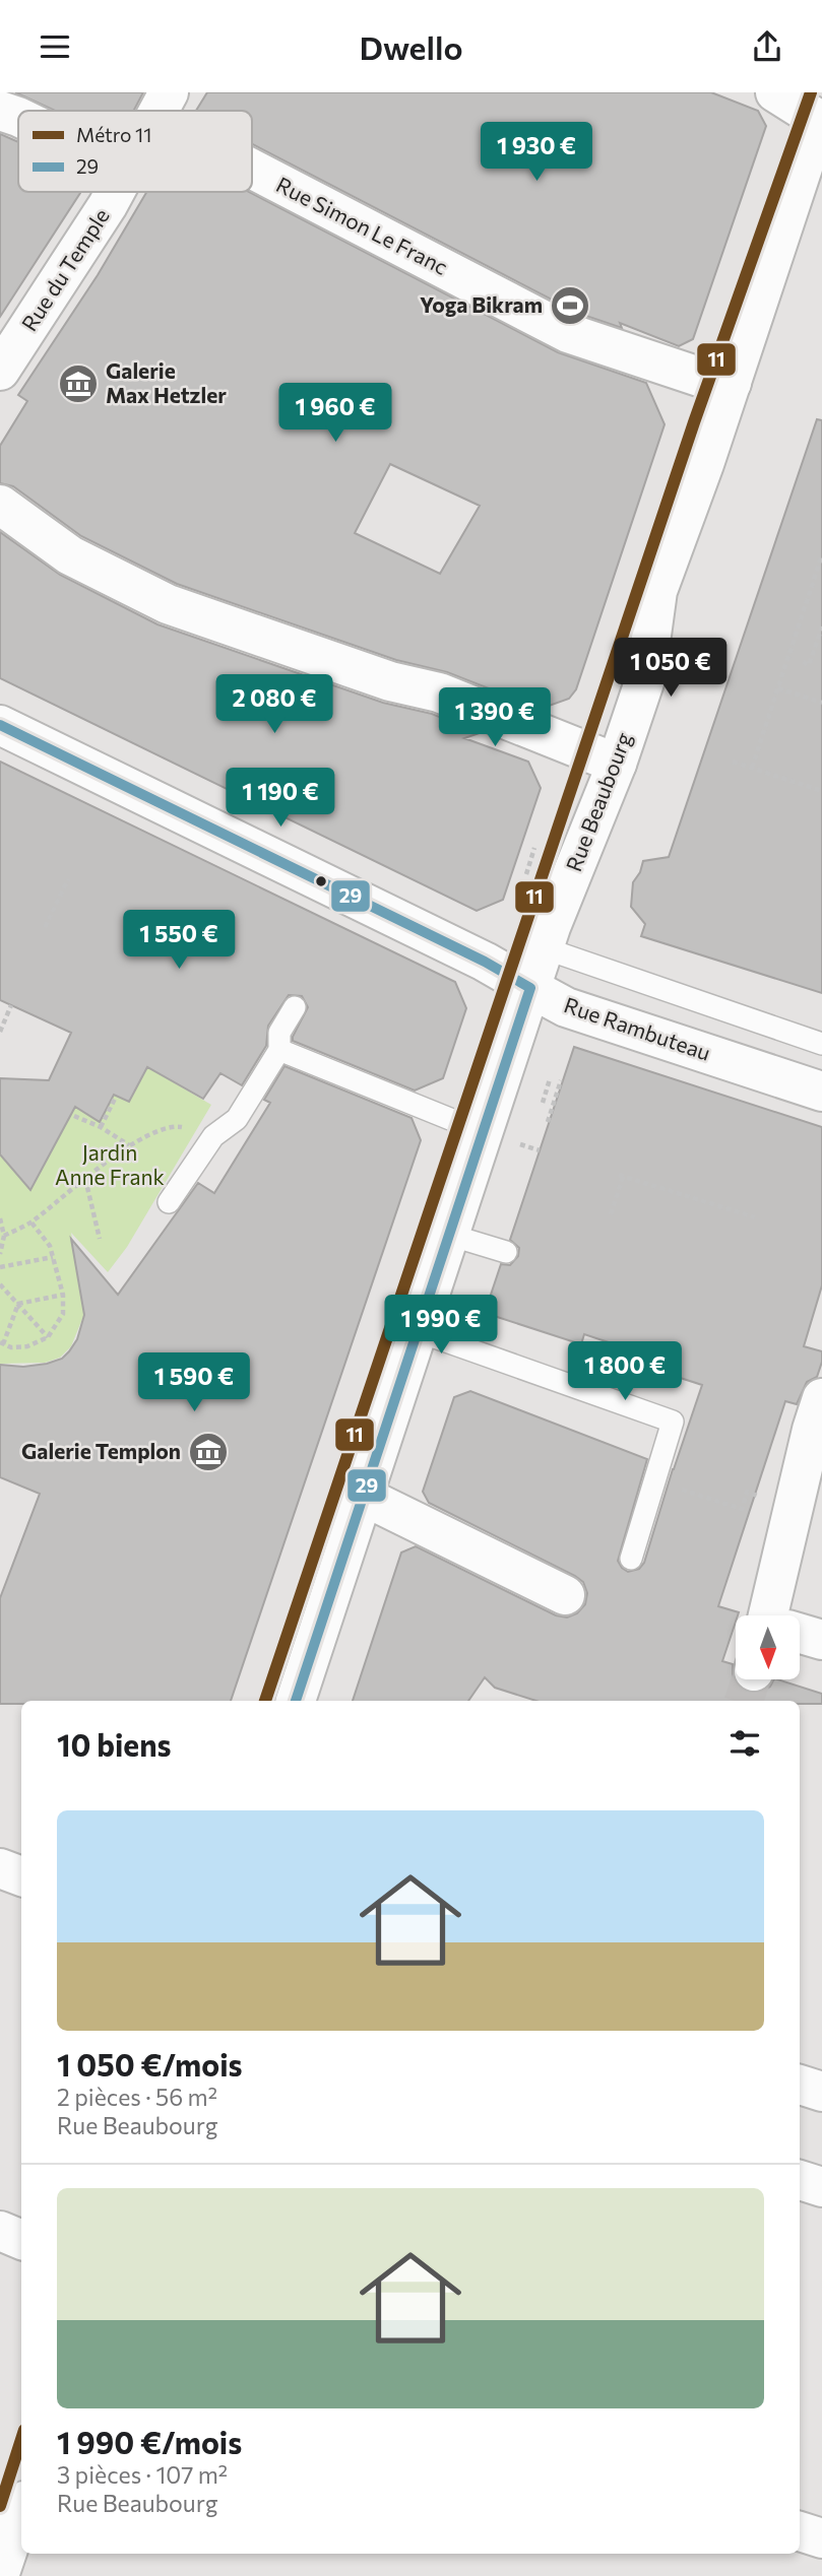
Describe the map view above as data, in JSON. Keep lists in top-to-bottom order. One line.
{"streets":{"street":["Rue Simon Le Franc","Rue du Temple","Rue Beaubourg","Rue Rambuteau"]},"crossings":[["Rue Simon Le Franc","Rue Beaubourg"],["Rue Beaubourg","Rue Rambuteau"]],"parks":["Jardin Anne Frank"],"places":{"sports":["Yoga Bikram"],"museum":["Galerie Max Hetzler","Galerie Templon"]},"lines":["metro line 11","transit line 29"],"legend":["Métro 11","29"],"north":"bottom","page":{"header":"Dwello","price":["1 930 €","1 960 €","1 050 €","2 080 €","1 390 €","1 190 €","1 550 €","1 990 €","1 800 €","1 590 €"],"heading":"10 biens","list":[{"name":"1 050 €/mois","note":"2 pièces · 56 m² · Rue Beaubourg"},{"name":"1 990 €/mois","note":"3 pièces · 107 m² · Rue Beaubourg"}]}}
